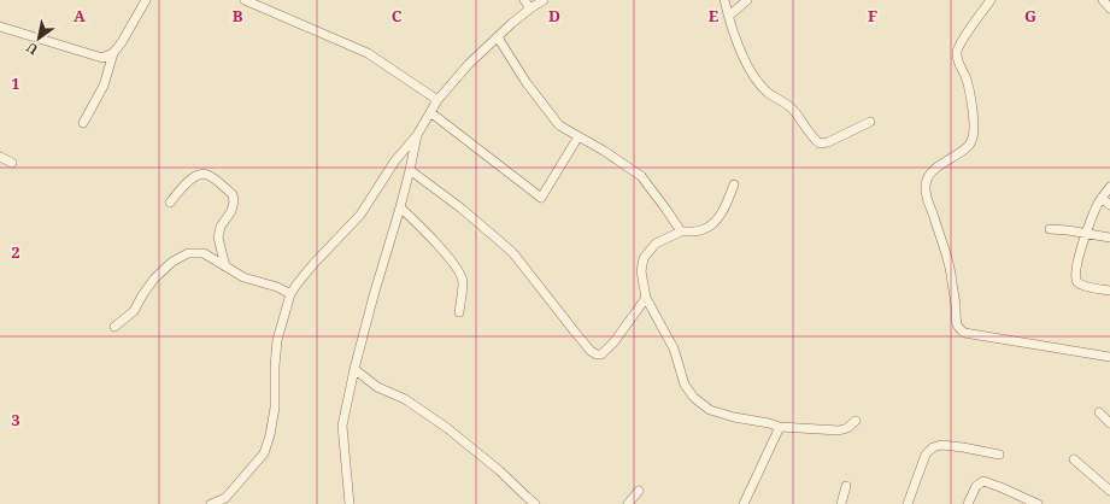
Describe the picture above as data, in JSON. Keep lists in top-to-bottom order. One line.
{"north":"bottom left","grid":{"columns":["A","B","C","D","E","F","G"],"rows":["1","2","3"]}}
